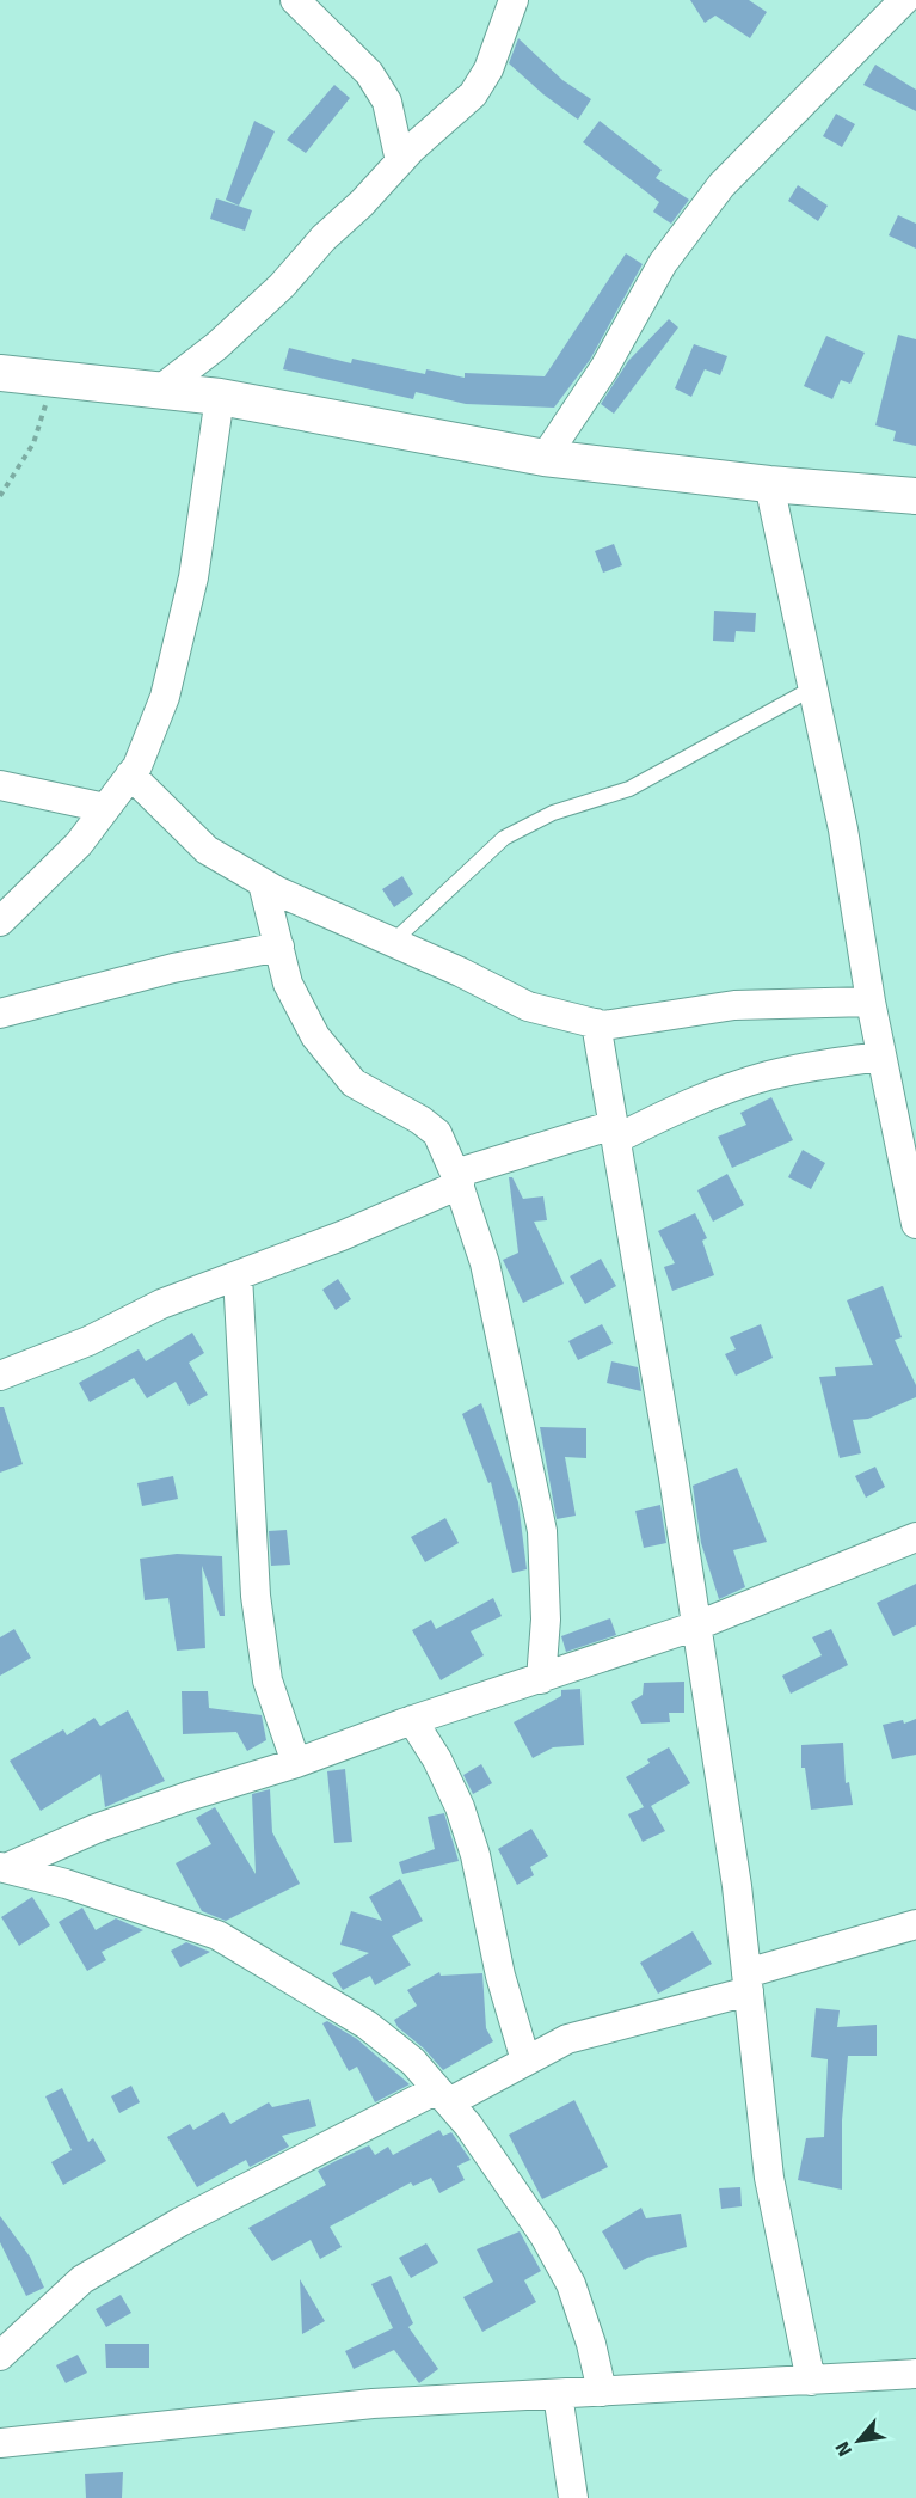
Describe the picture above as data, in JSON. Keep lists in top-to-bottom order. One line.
{"north":"bottom left"}
